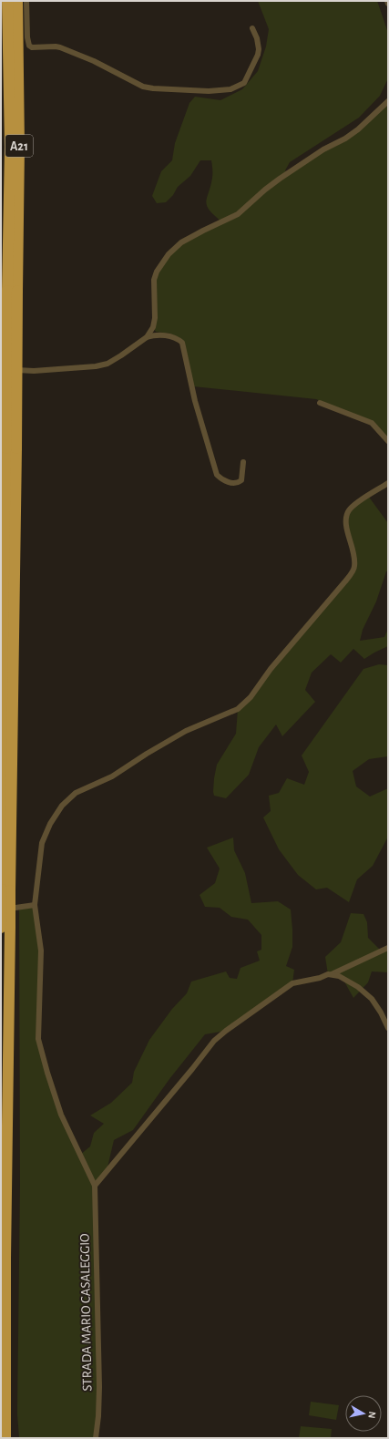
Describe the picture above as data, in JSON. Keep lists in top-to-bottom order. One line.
{"streets":{"highway":["A21"],"street":["STRADA MARIO CASALEGGIO"]},"north":"right"}
